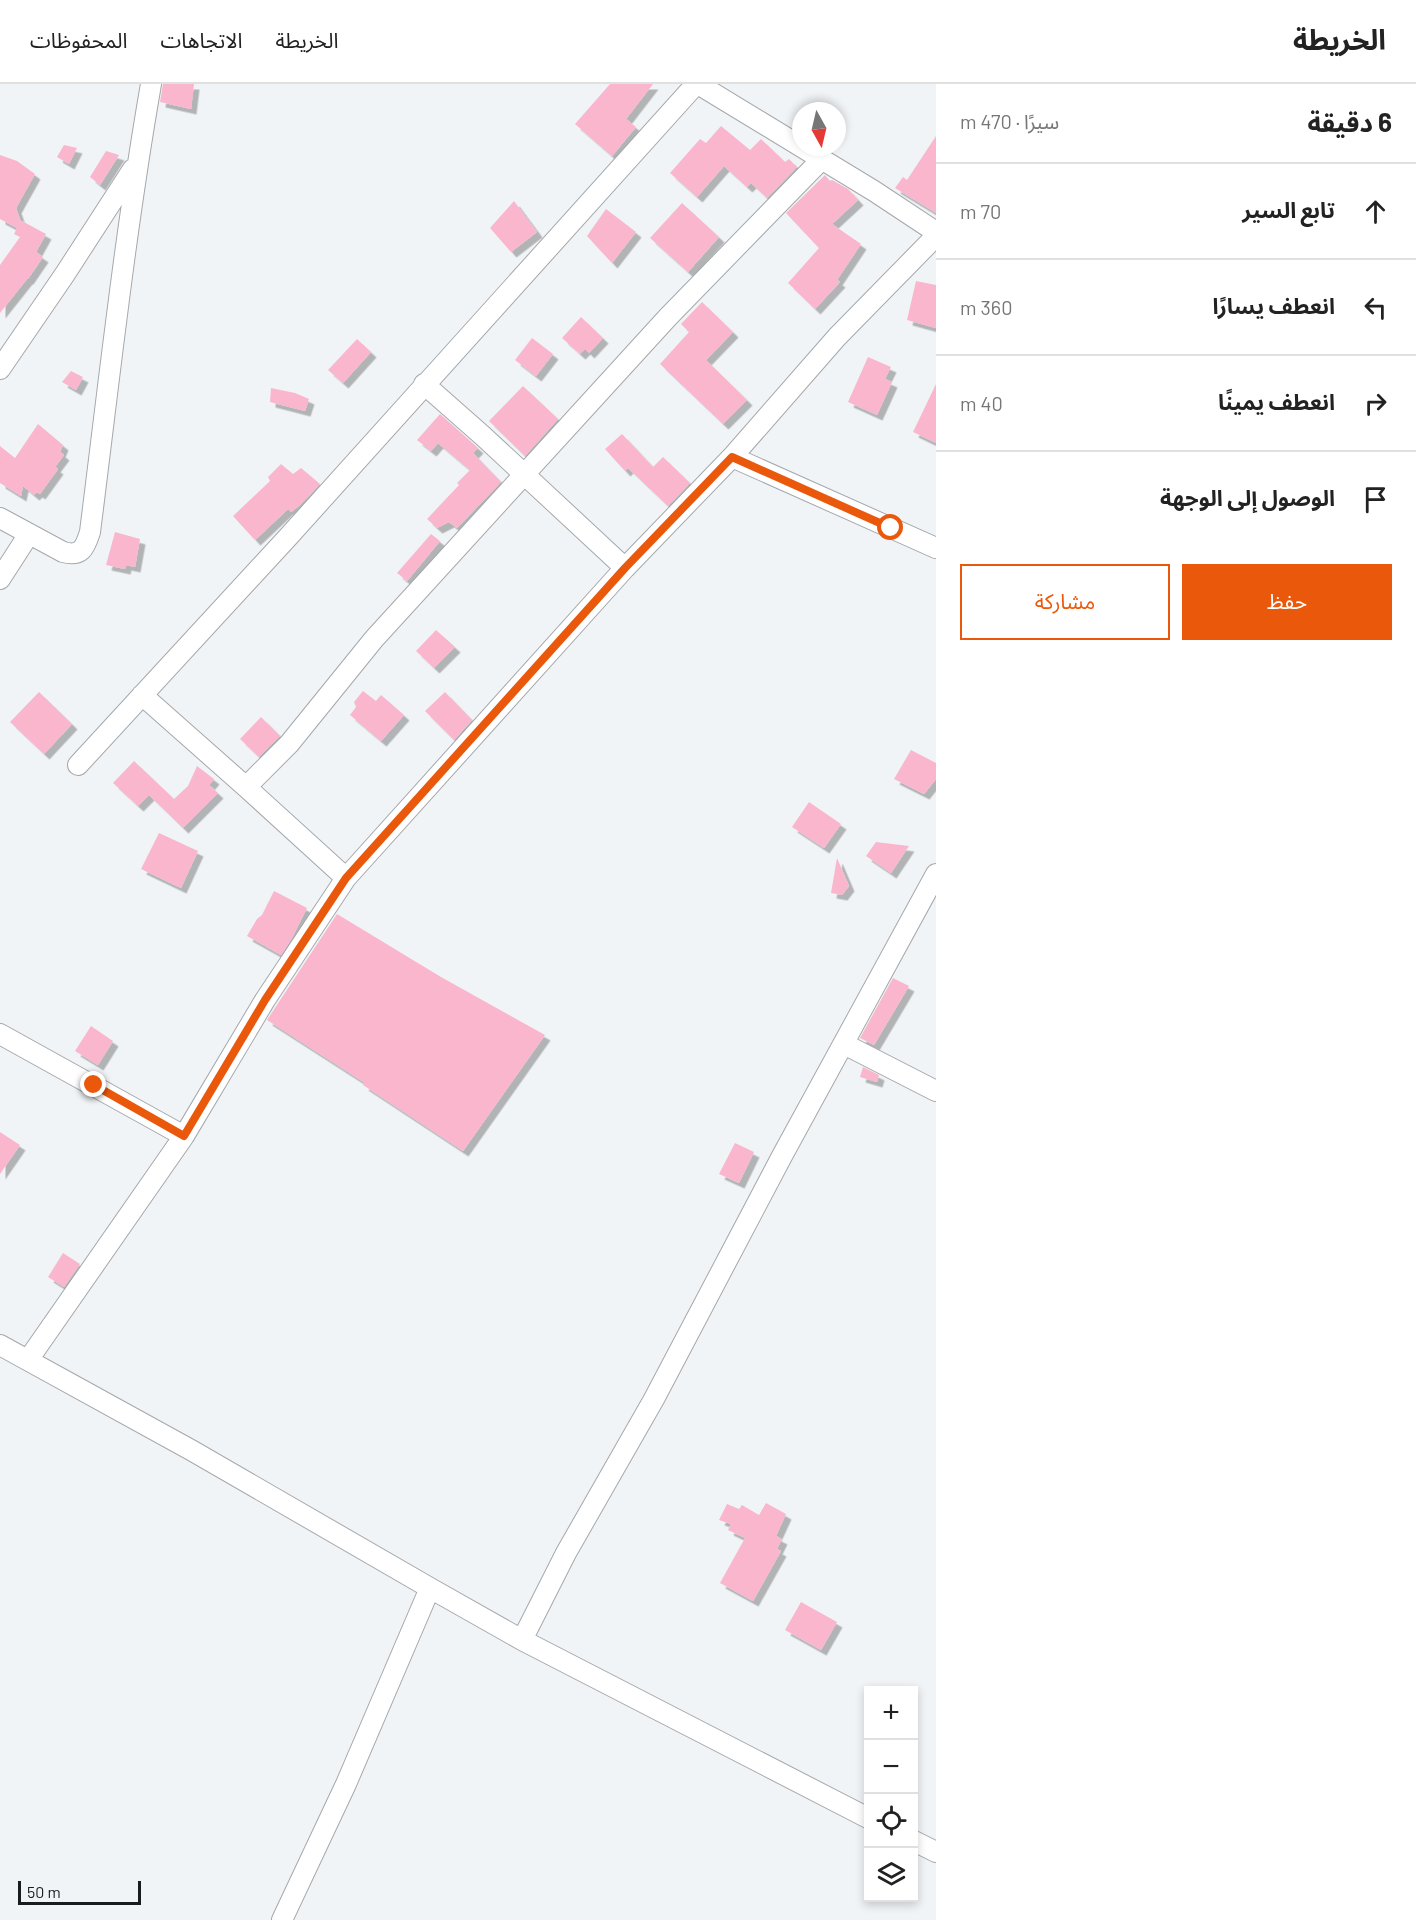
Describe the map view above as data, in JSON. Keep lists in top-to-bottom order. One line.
{"scale_bar":"50 m","north":"bottom","page":{"header":"الخريطة","nav":["الخريطة","الاتجاهات","المحفوظات"],"heading":["6 دقيقة","سيرًا · 470 m"],"list":[["تابع السير","70 m"],["انعطف يسارًا","360 m"],["انعطف يمينًا","40 m"],"الوصول إلى الوجهة"],"buttons":["حفظ","مشاركة"],"map_buttons":["+","−"],"scale":"50 m"}}
